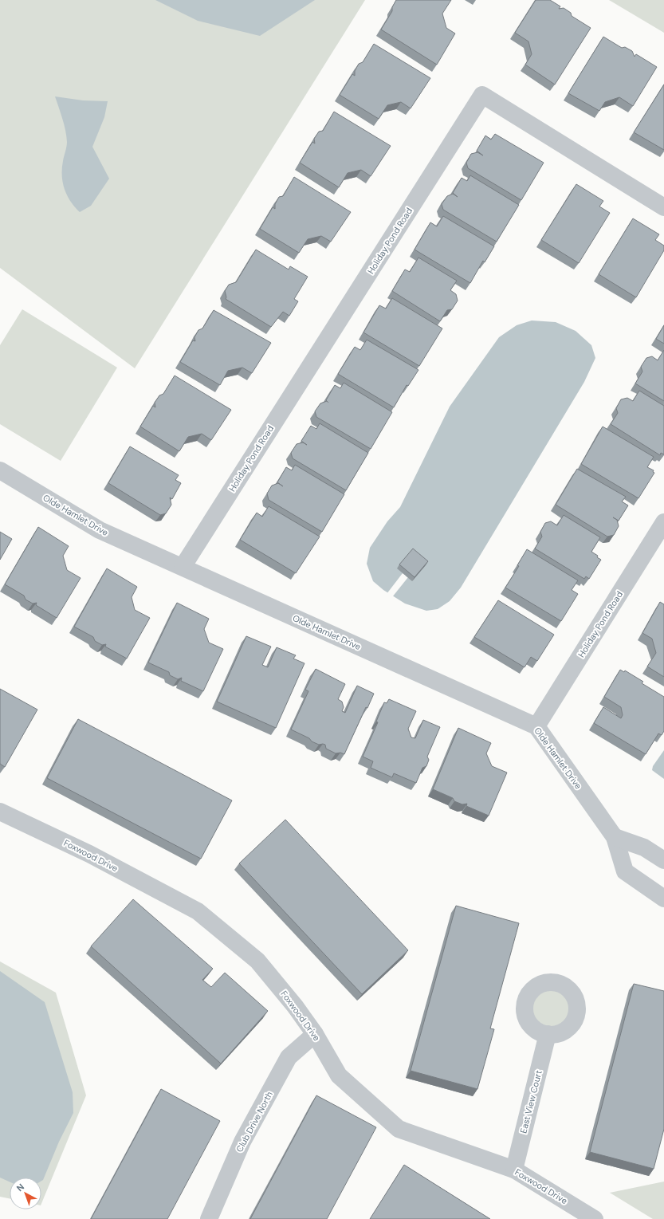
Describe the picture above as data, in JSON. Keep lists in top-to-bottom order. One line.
{"streets":{"street":["Holiday Pond Road","Olde Hamlet Drive","Foxwood Drive","East View Court","Club Drive North"]},"crossings":[["Holiday Pond Road","Olde Hamlet Drive"],["Foxwood Drive","East View Court"],["Foxwood Drive","Club Drive North"]],"north":"top left"}
